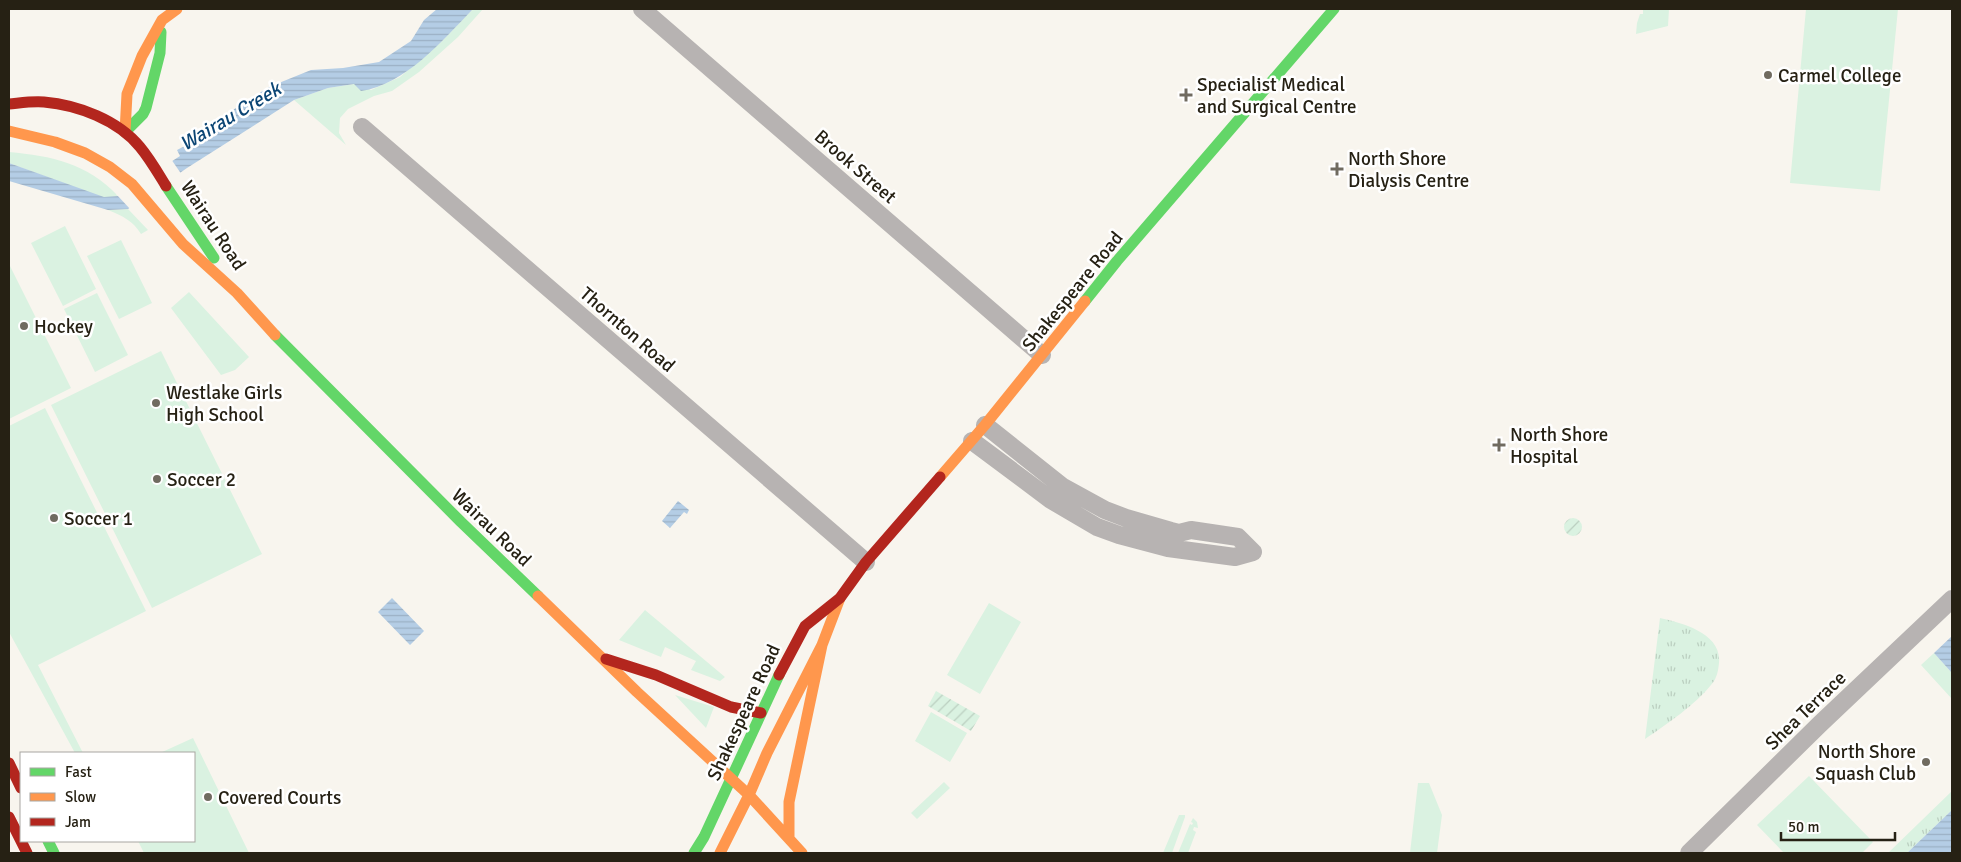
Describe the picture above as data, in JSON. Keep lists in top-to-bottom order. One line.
{"streets":{"main road":["Wairau Road","Shakespeare Road"],"street":["Brook Street","Thornton Road","Shea Terrace"]},"crossings":[["Brook Street","Shakespeare Road"],["Wairau Road","Shakespeare Road"],["Shakespeare Road","Thornton Road"]],"water":["Wairau Creek"],"places":{"other":["Carmel College","Hockey","Westlake Girls High School","Soccer 2","Soccer 1","North Shore Squash Club","Covered Courts"],"health":["Specialist Medical and Surgical Centre","North Shore Dialysis Centre","North Shore Hospital"]},"legend":["Fast","Slow","Jam"],"scale_bar":"50 m"}
